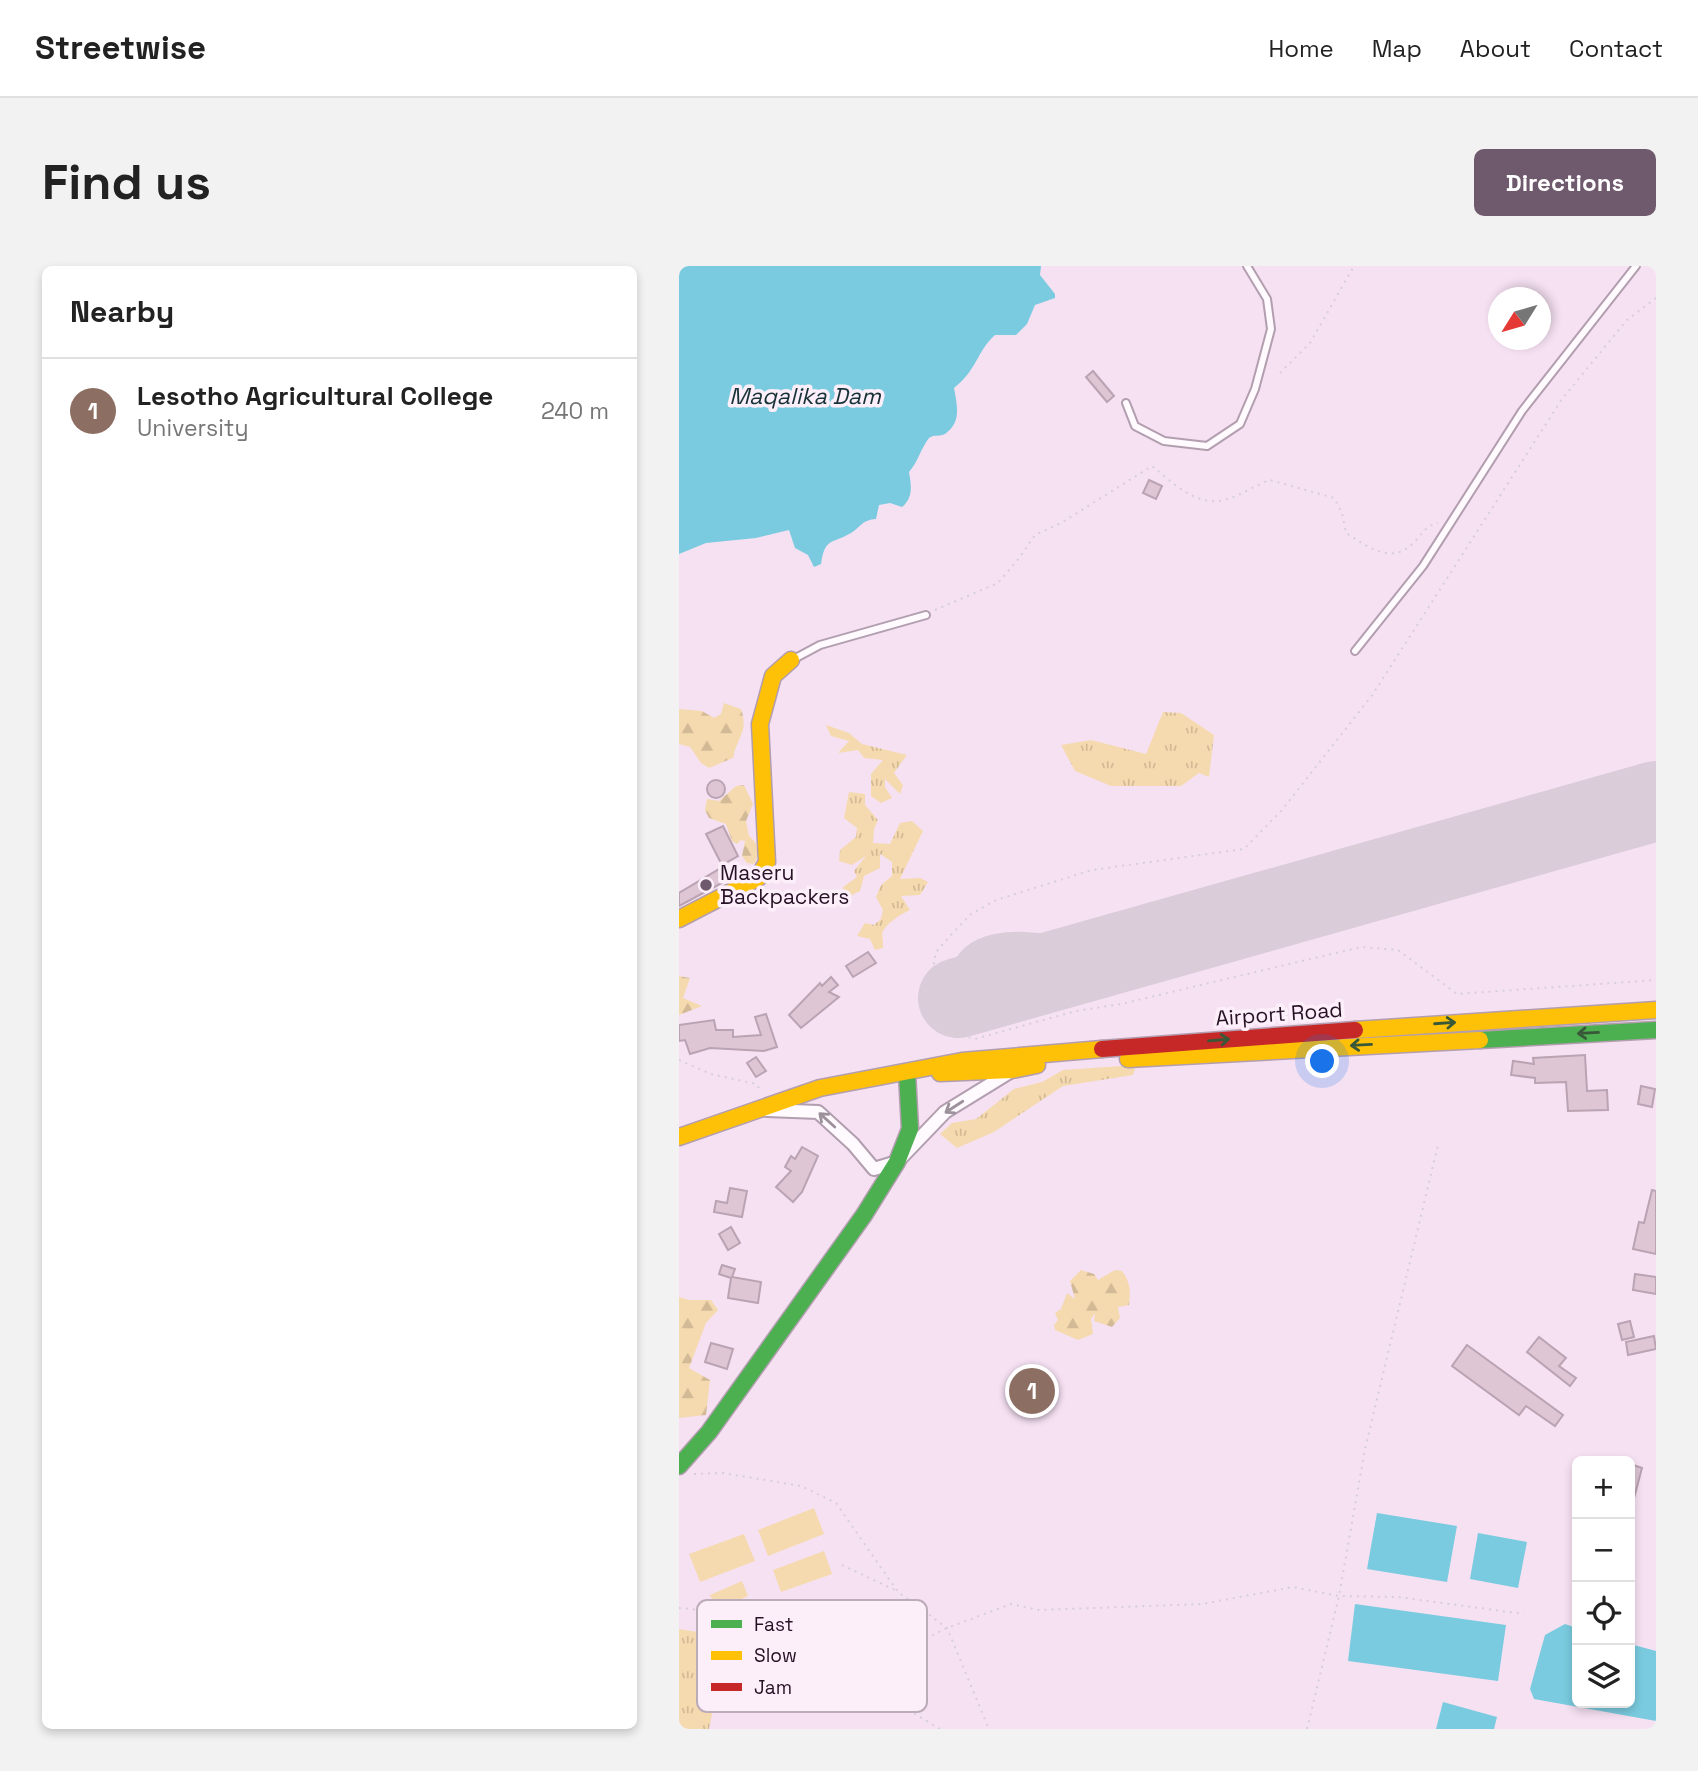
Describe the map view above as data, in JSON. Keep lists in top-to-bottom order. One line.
{"streets":{"main road":["Airport Road"]},"water":["Maqalika Dam"],"places":["Maseru Backpackers"],"legend":["Fast","Slow","Jam"],"north":"bottom left","page":{"header":"Streetwise","nav":["Home","Map","About","Contact"],"buttons":"Directions","title":"Find us","heading":"Nearby","list":[{"mark":"1","name":"Lesotho Agricultural College","note":"University","value":"240 m"}],"pins":"1","map_buttons":["+","−"]}}
